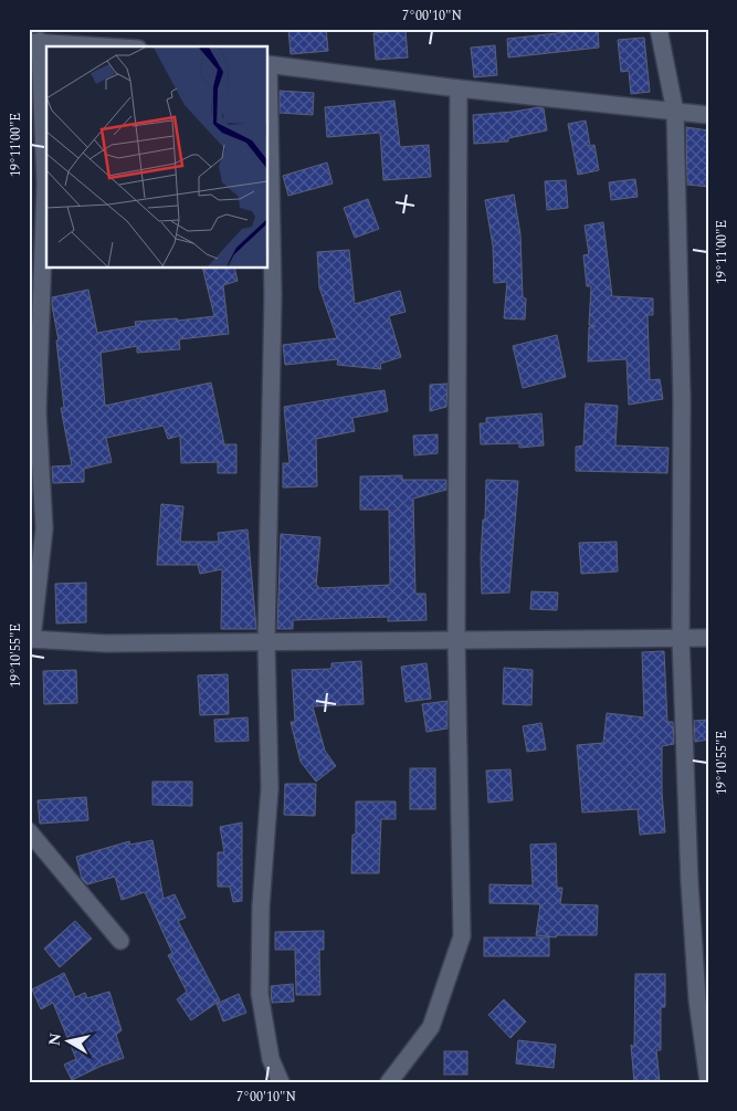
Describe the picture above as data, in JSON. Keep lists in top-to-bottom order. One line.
{"north":"left","coordinates":["7°00'10\"N","19°11'00\"E","19°10'55\"E"]}
